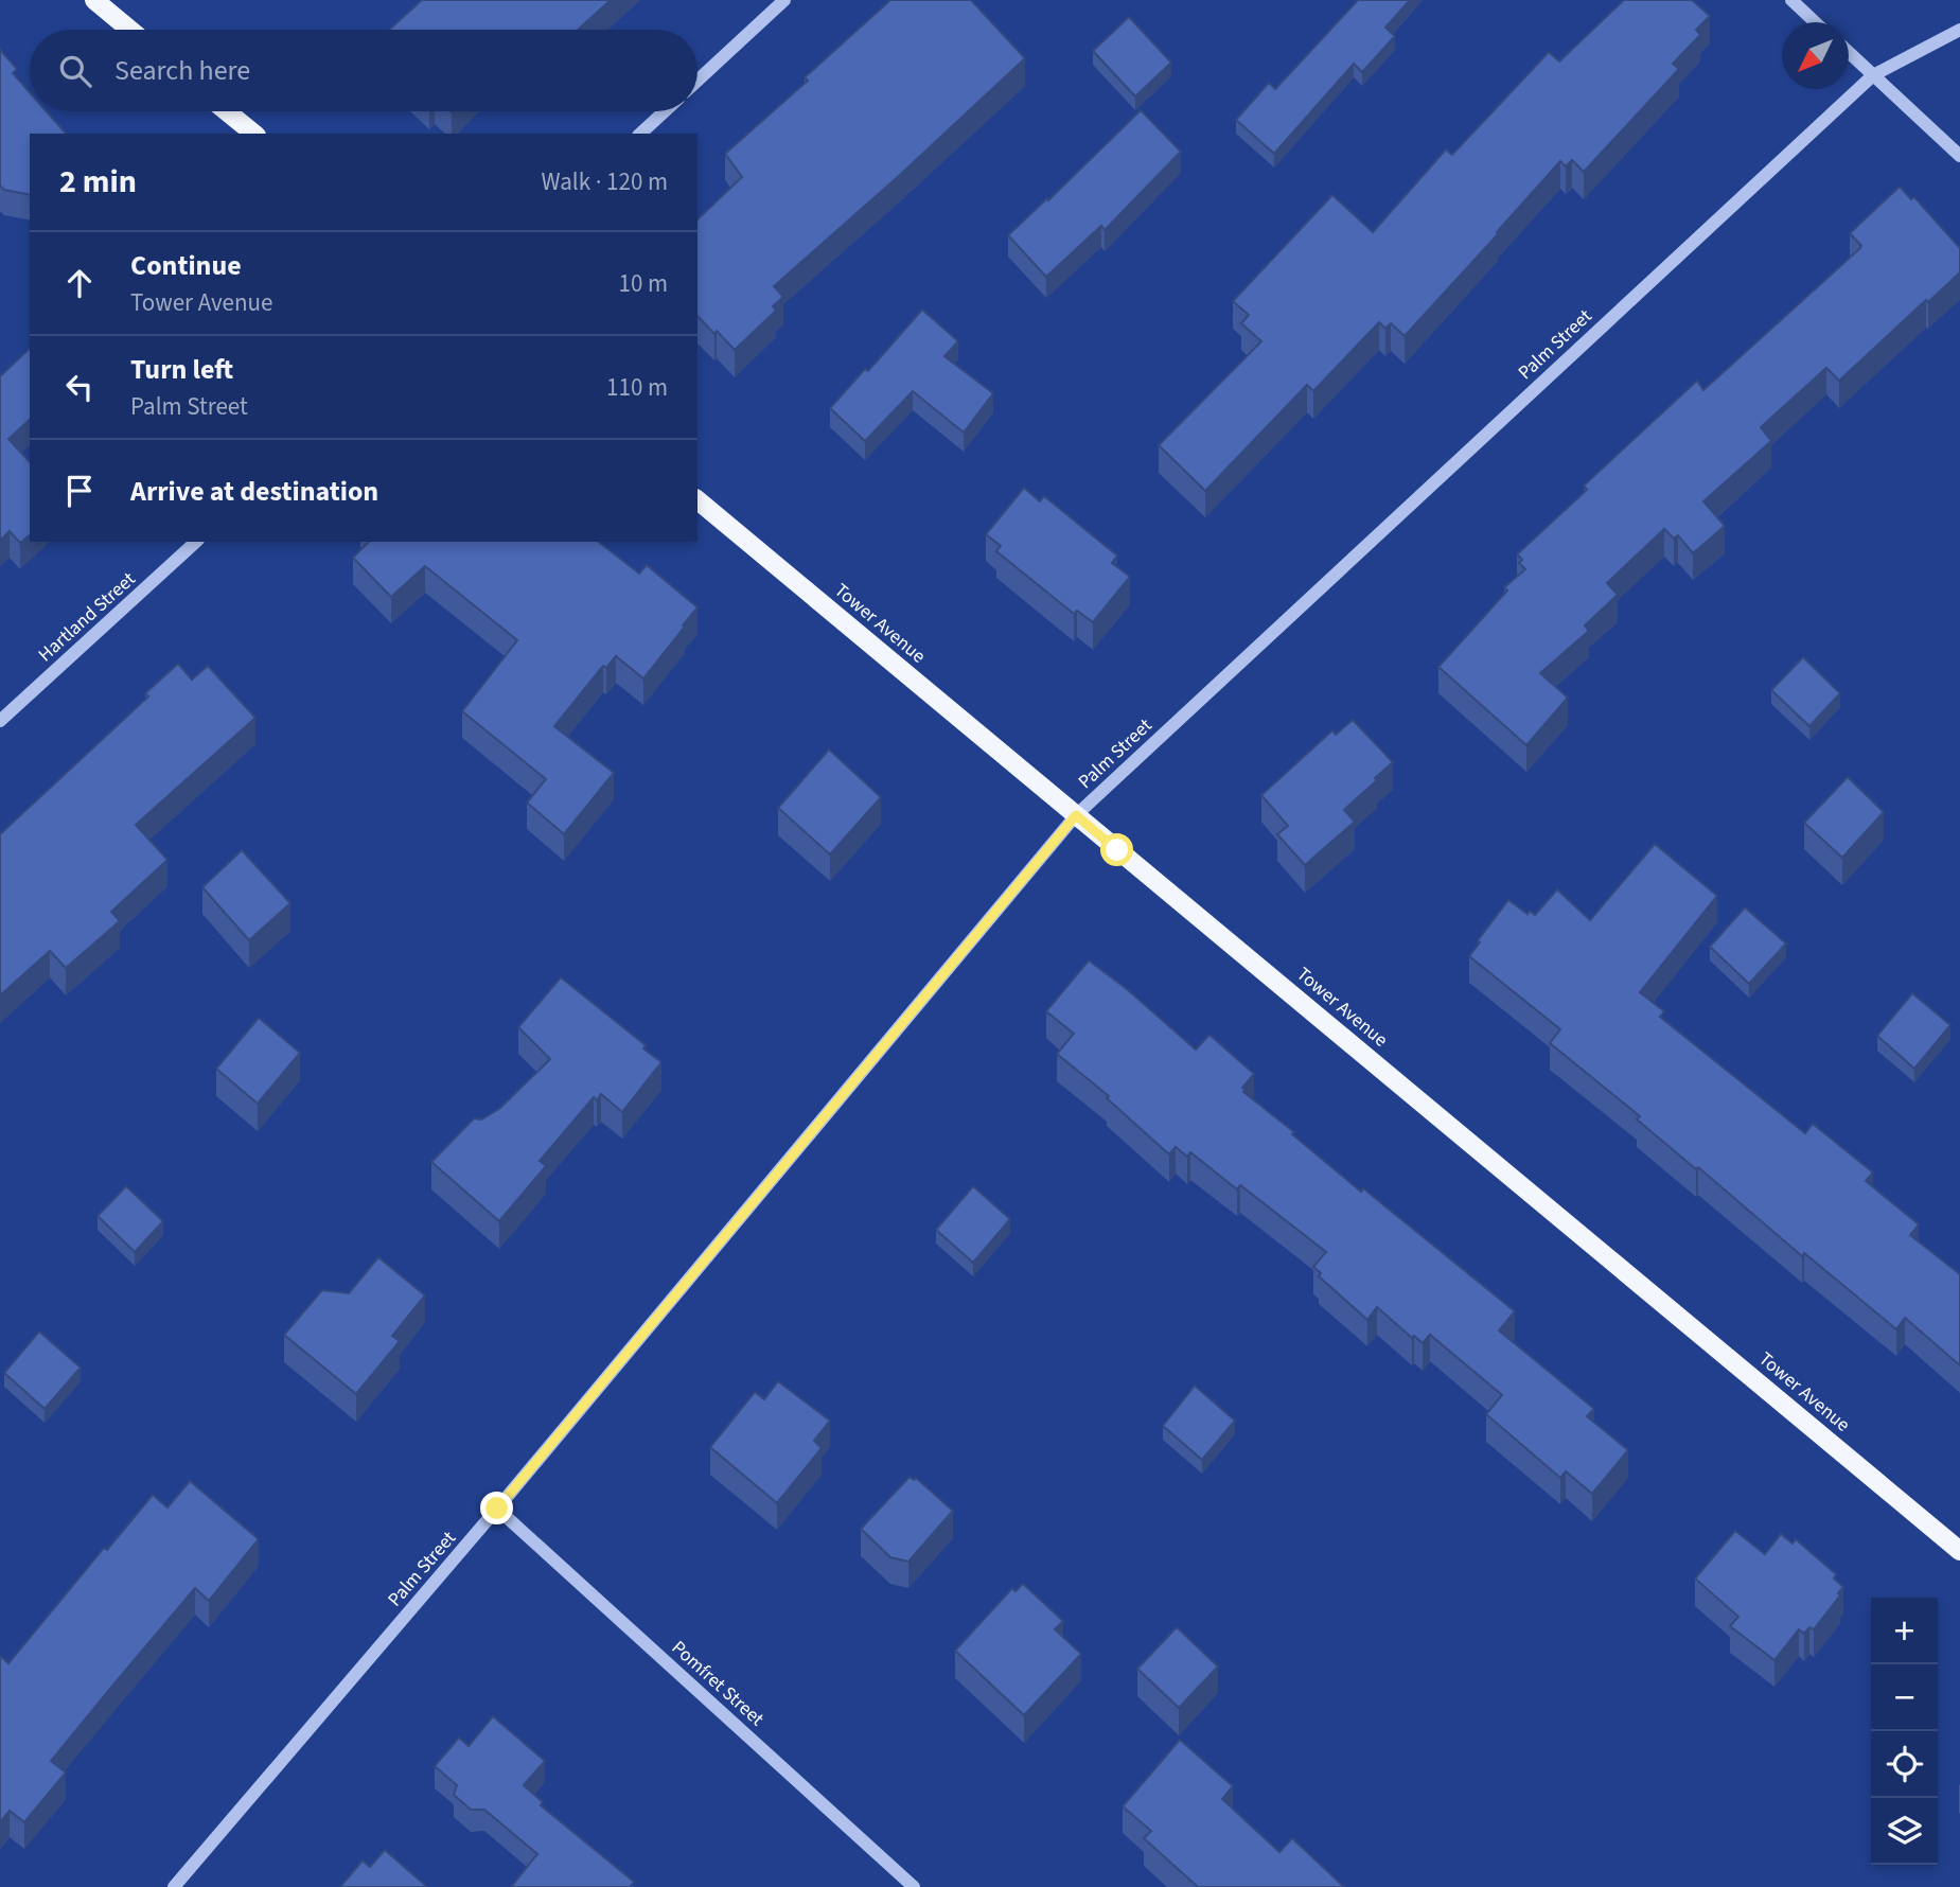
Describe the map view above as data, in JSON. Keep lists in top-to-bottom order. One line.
{"streets":{"main road":["Tower Avenue"],"street":["Palm Street","Hartland Street","Pomfret Street"]},"crossings":[["Palm Street","Tower Avenue"],["Palm Street","Pomfret Street"]],"north":"bottom left","page":{"search":"Search here","heading":["2 min","Walk · 120 m"],"list":[["Continue","Tower Avenue","10 m"],["Turn left","Palm Street","110 m"],"Arrive at destination"],"map_buttons":["+","−"]}}
